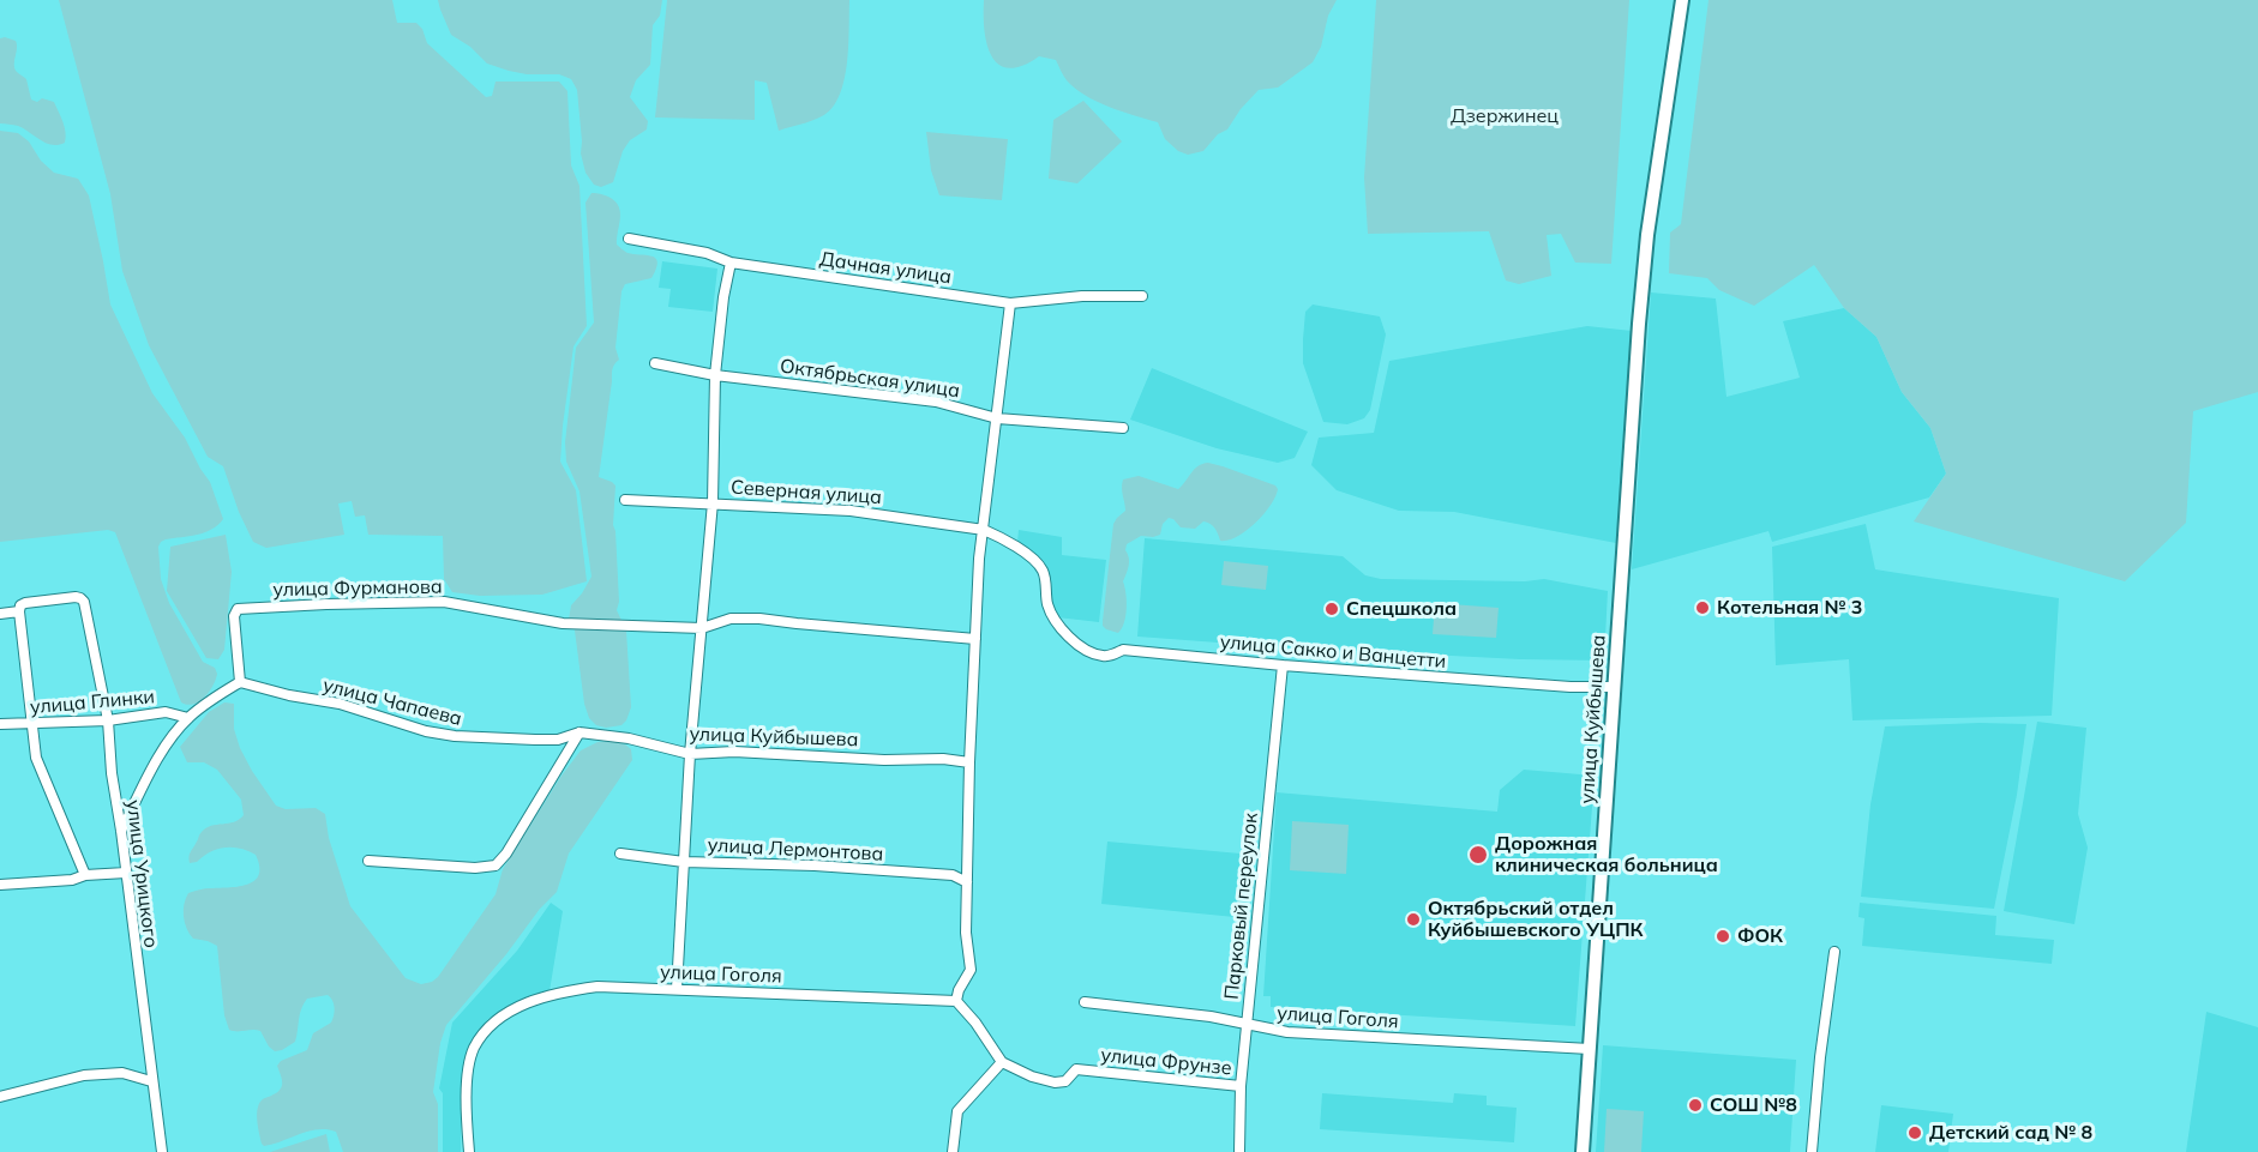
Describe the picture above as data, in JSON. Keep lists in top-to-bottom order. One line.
{"streets":{"main road":["улица Куйбышева"],"street":["Дачная улица","Октябрьская улица","Северная улица","улица Фурманова","улица Сакко и Ванцетти","улица Глинки","улица Чапаева","улица Лермонтова","улица Урицкого","Парковый переулок","улица Гоголя","улица Фрунзе"]},"crossings":[["Северная улица","улица Сакко и Ванцетти"],["улица Фурманова","улица Чапаева"],["улица Сакко и Ванцетти","улица Куйбышева"],["улица Сакко и Ванцетти","Парковый переулок"],["улица Глинки","улица Урицкого"],["улица Чапаева","улица Куйбышева"],["улица Куйбышева","улица Гоголя"],["Парковый переулок","улица Гоголя"],["Парковый переулок","улица Фрунзе"]],"parks":["Дзержинец"],"places":["Котельная № 3","Спецшкола","Дорожная клиническая больница","Октябрьский отдел Куйбышевского УЦПК","ФОК","СОШ №8","Детский сад № 8"]}
